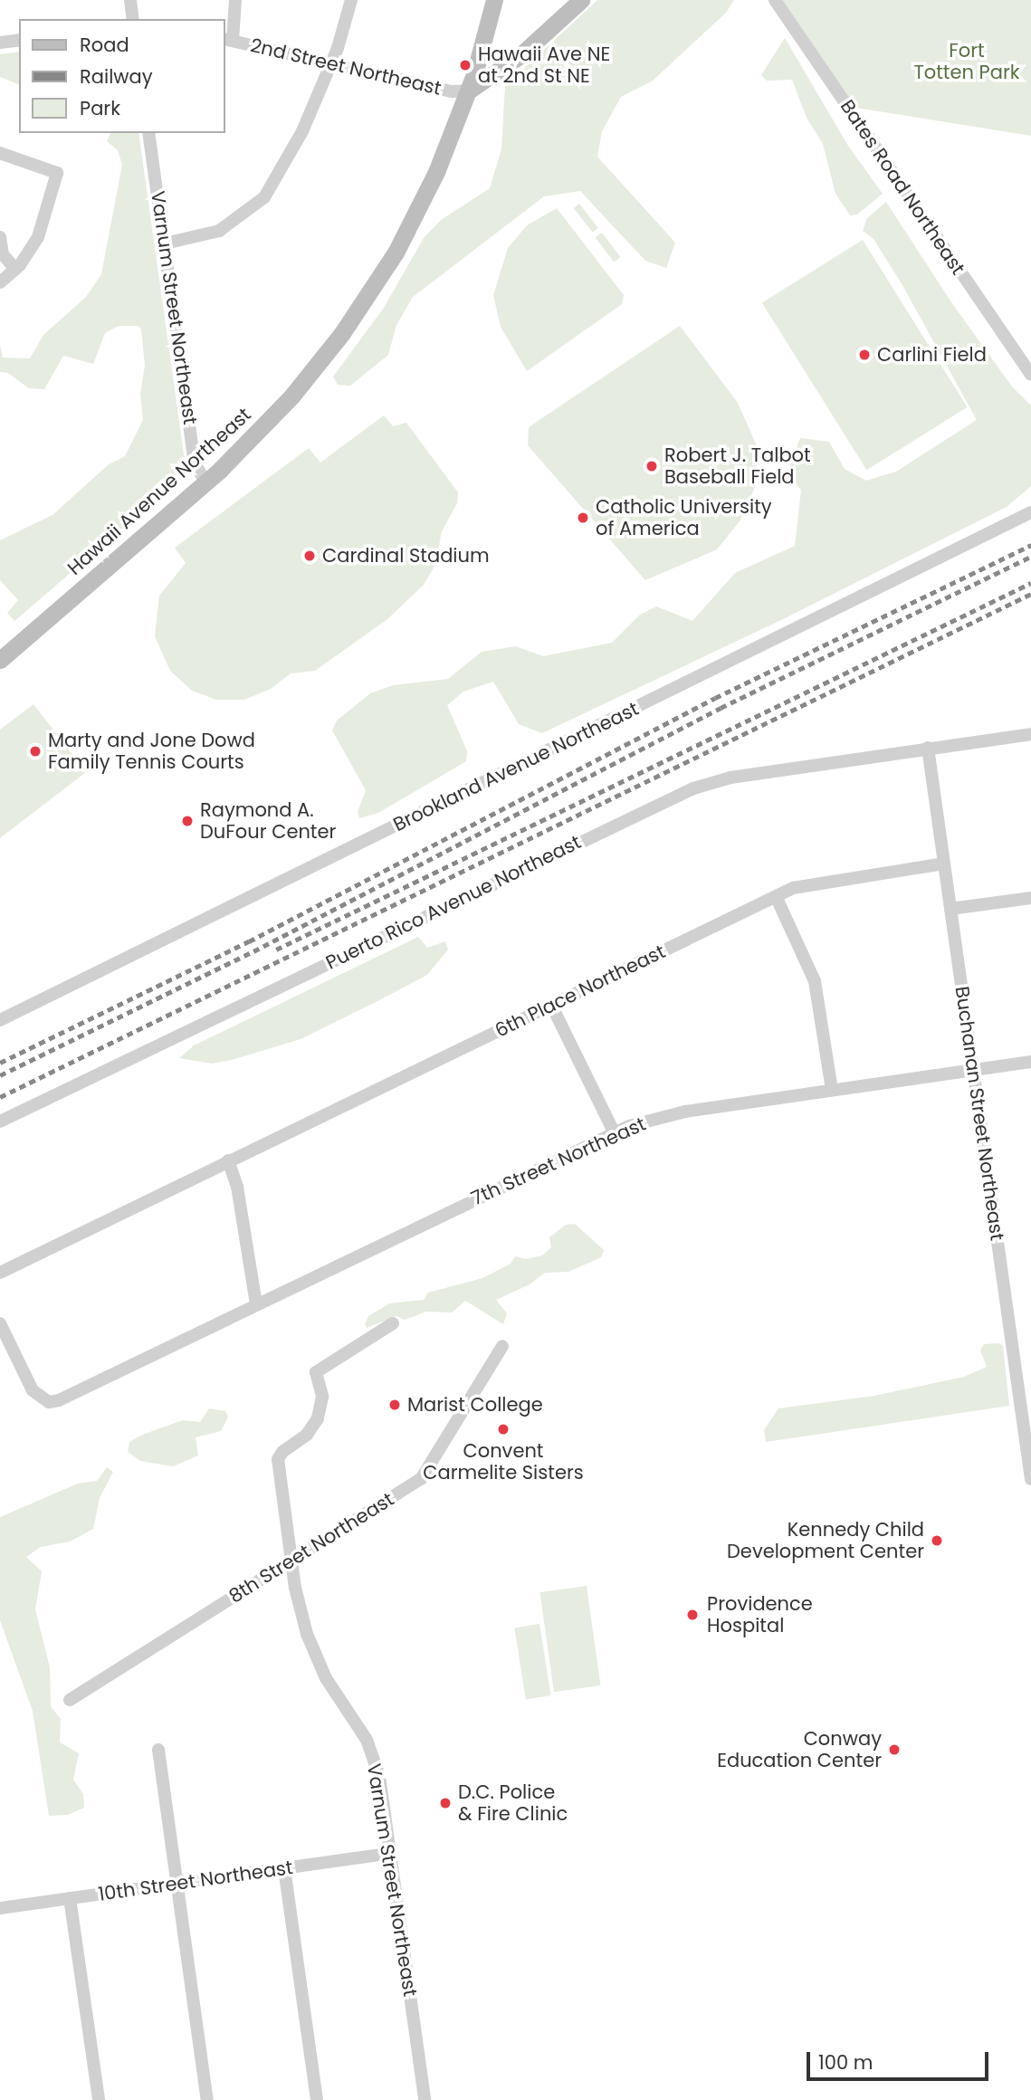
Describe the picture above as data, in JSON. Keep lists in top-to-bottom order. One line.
{"streets":{"street":["2nd Street Northeast","Bates Road Northeast","Varnum Street Northeast","Hawaii Avenue Northeast","Brookland Avenue Northeast","Puerto Rico Avenue Northeast","6th Place Northeast","Buchanan Street Northeast","7th Street Northeast","8th Street Northeast","10th Street Northeast"]},"crossings":[["2nd Street Northeast","Hawaii Avenue Northeast"],["Varnum Street Northeast","Hawaii Avenue Northeast"],["Varnum Street Northeast","8th Street Northeast"],["Varnum Street Northeast","10th Street Northeast"],["Puerto Rico Avenue Northeast","Buchanan Street Northeast"],["6th Place Northeast","Buchanan Street Northeast"],["Buchanan Street Northeast","7th Street Northeast"]],"parks":["Fort Totten Park"],"places":["Hawaii Ave NE at 2nd St NE","Carlini Field","Robert J. Talbot Baseball Field","Catholic University of America","Cardinal Stadium","Marty and Jone Dowd Family Tennis Courts","Raymond A. DuFour Center","Marist College","Convent Carmelite Sisters","Kennedy Child Development Center","Providence Hospital","Conway Education Center","D.C. Police & Fire Clinic"],"legend":["Road","Railway","Park"],"scale_bar":"100 m"}
